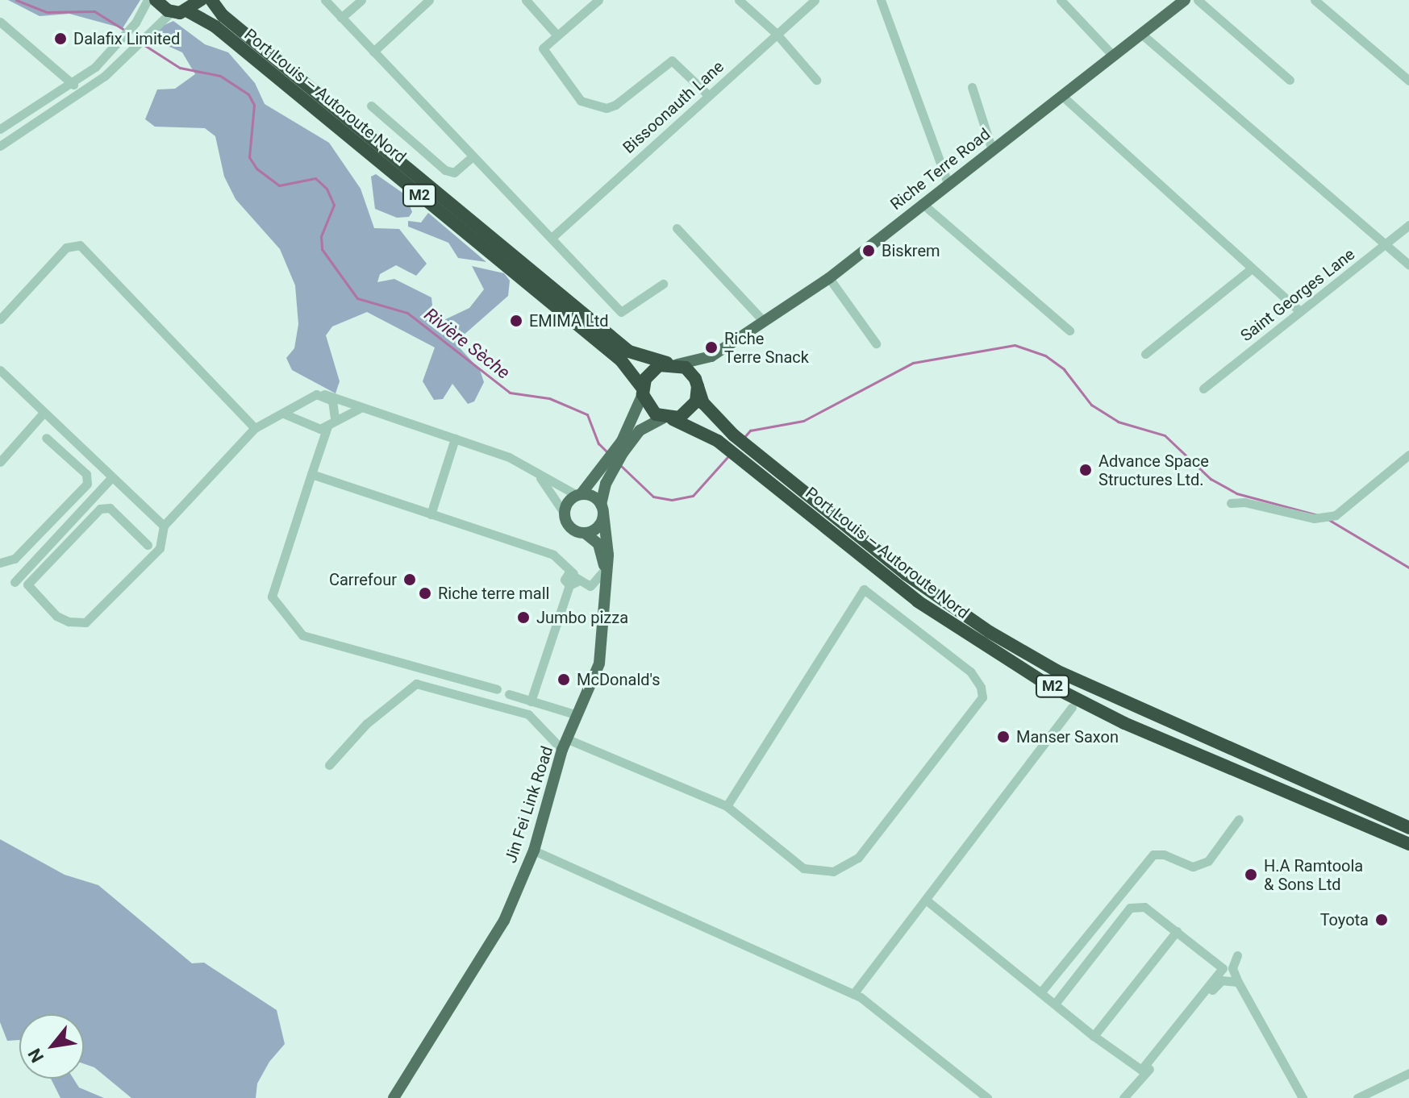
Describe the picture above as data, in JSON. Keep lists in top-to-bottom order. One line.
{"streets":{"highway":["Port Louis – Autoroute Nord","M2"],"main road":["Riche Terre Road","Jin Fei Link Road"],"street":["Bissoonauth Lane","Saint Georges Lane"]},"crossings":[["Port Louis – Autoroute Nord","M2"]],"water":["Rivière Sèche"],"places":["Dalafix Limited","Biskrem","EMIMA Ltd","Riche Terre Snack","Advance Space Structures Ltd.","Carrefour","Riche terre mall","Jumbo pizza","McDonald's","Manser Saxon","H.A Ramtoola & Sons Ltd","Toyota"],"north":"bottom left"}
